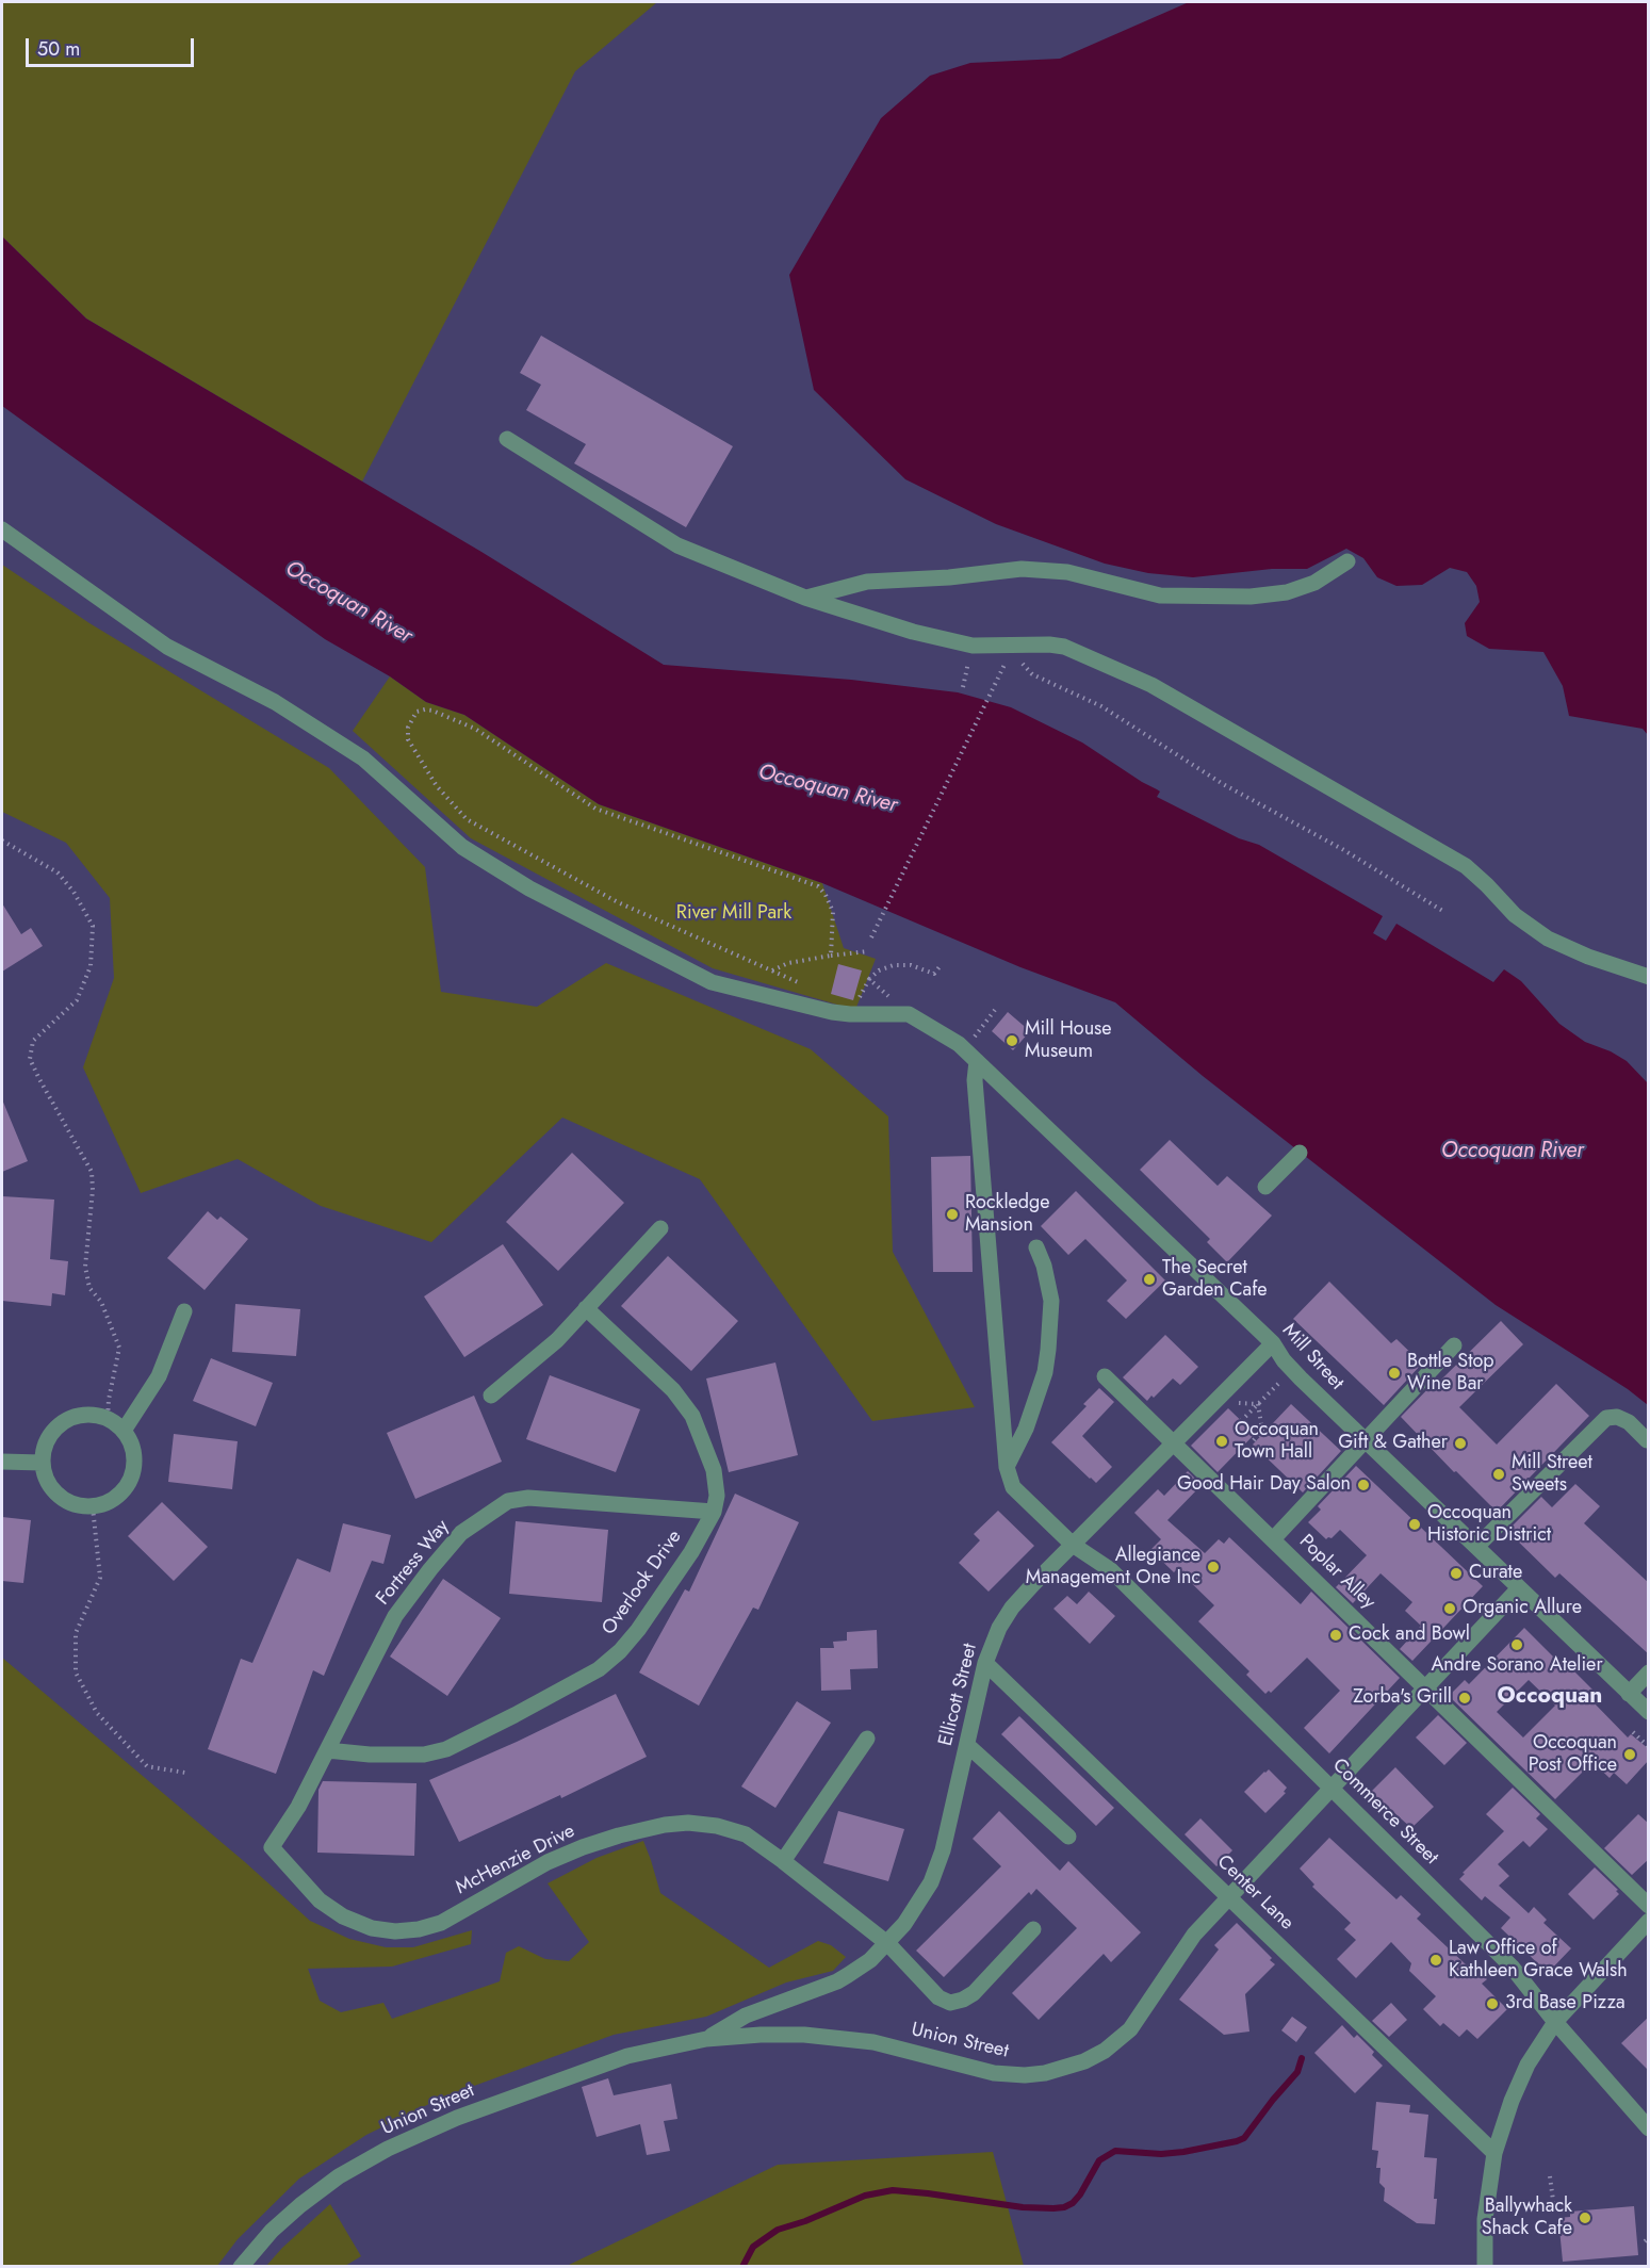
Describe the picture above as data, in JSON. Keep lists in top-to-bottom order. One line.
{"streets":{"street":["Mill Street","Fortress Way","Poplar Alley","Overlook Drive","Ellicott Street","Commerce Street","McHenzie Drive","Center Lane","Union Street"]},"crossings":[["Mill Street","Ellicott Street"],["Mill Street","Union Street"],["Fortress Way","Overlook Drive"],["Fortress Way","McHenzie Drive"],["Poplar Alley","Ellicott Street"],["Poplar Alley","Union Street"],["Ellicott Street","Commerce Street"],["Ellicott Street","McHenzie Drive"],["Ellicott Street","Center Lane"],["Ellicott Street","Union Street"],["Commerce Street","Union Street"],["Center Lane","Union Street"]],"districts":["Occoquan"],"water":["Occoquan River"],"parks":["River Mill Park"],"places":["Mill House Museum","Rockledge Mansion","The Secret Garden Cafe","Bottle Stop Wine Bar","Occoquan Town Hall","Gift & Gather","Mill Street Sweets","Good Hair Day Salon","Occoquan Historic District","Allegiance Management One Inc","Curate","Organic Allure","Cock and Bowl","Andre Sorano Atelier","Zorba's Grill","Occoquan Post Office","Law Office of Kathleen Grace Walsh","3rd Base Pizza","Ballywhack Shack Cafe"],"scale_bar":"50 m"}
